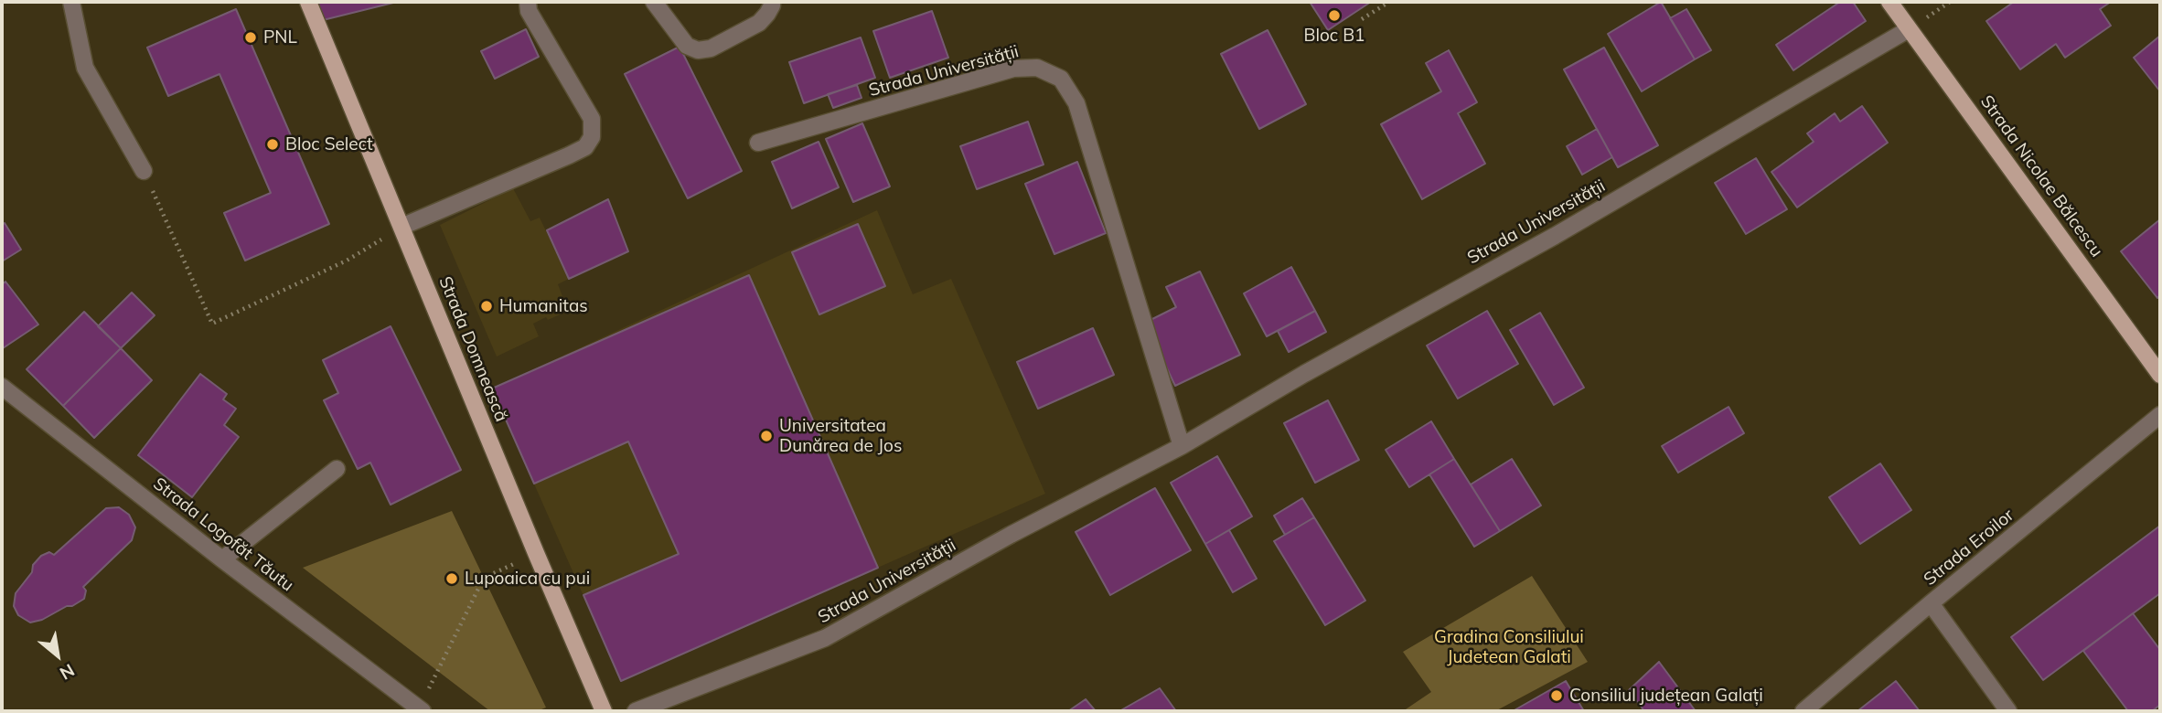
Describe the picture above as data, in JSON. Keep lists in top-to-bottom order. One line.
{"streets":{"main road":["Strada Nicolae Bălcescu","Strada Domnească"],"street":["Strada Universității","Strada Logofăt Tăutu","Strada Eroilor"]},"crossings":[["Strada Universității","Strada Nicolae Bălcescu"]],"parks":["Gradina Consiliului Judetean Galati"],"places":["Bloc B1","PNL","Bloc Select","Humanitas","Universitatea Dunărea de Jos","Lupoaica cu pui","Consiliul județean Galați"],"north":"bottom right"}
